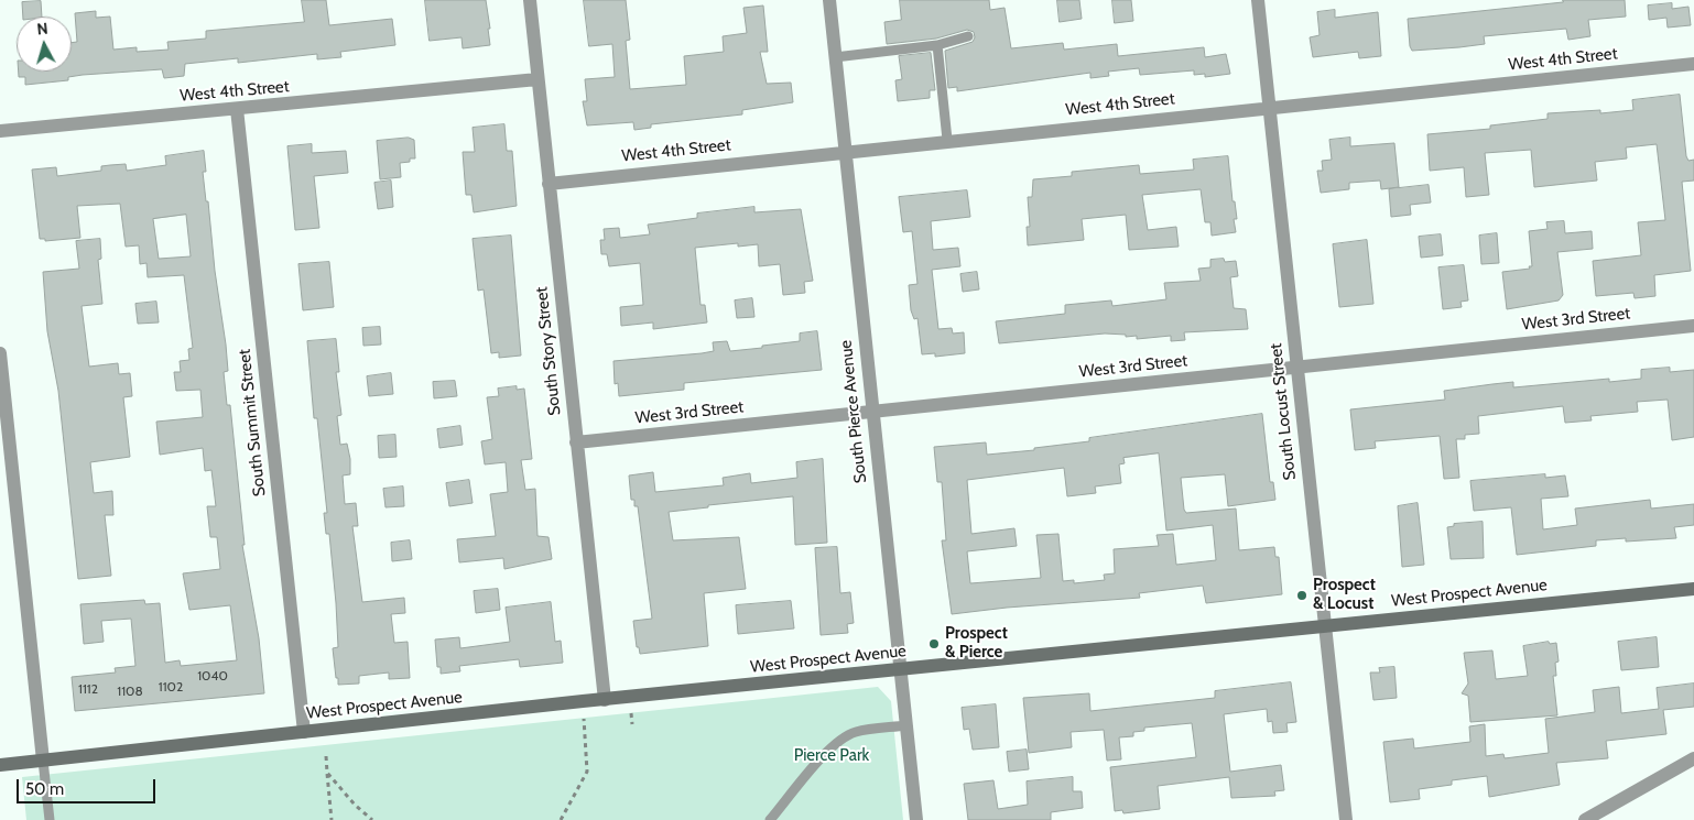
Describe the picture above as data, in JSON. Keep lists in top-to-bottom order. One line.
{"streets":{"main road":["West Prospect Avenue"],"street":["West 4th Street","West 3rd Street","South Story Street","South Pierce Avenue","South Locust Street","South Summit Street"]},"crossings":[["West 4th Street","South Story Street"],["West 4th Street","South Pierce Avenue"],["West 4th Street","South Locust Street"],["West 4th Street","South Summit Street"],["West 3rd Street","South Story Street"],["West 3rd Street","South Pierce Avenue"],["West 3rd Street","South Locust Street"],["South Story Street","West Prospect Avenue"],["South Pierce Avenue","West Prospect Avenue"],["South Locust Street","West Prospect Avenue"],["South Summit Street","West Prospect Avenue"]],"parks":["Pierce Park"],"places":["Prospect & Locust","Prospect & Pierce"],"house_numbers":["1040","1102","1112","1108"],"scale_bar":"50 m","north":"top"}
